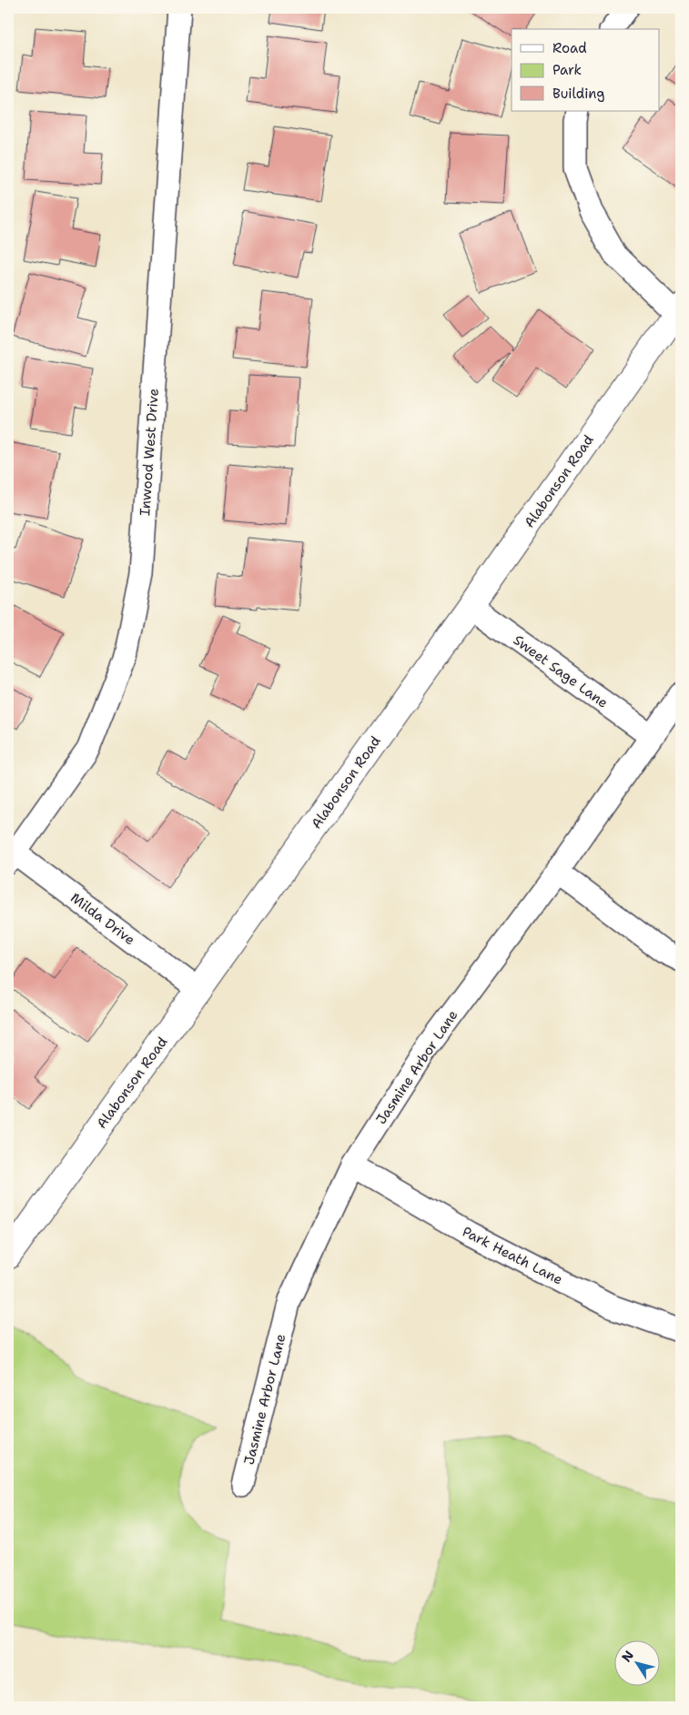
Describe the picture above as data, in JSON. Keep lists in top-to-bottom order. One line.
{"streets":{"street":["Inwood West Drive","Alabonson Road","Sweet Sage Lane","Milda Drive","Jasmine Arbor Lane","Park Heath Lane"]},"crossings":[["Inwood West Drive","Milda Drive"],["Alabonson Road","Sweet Sage Lane"],["Alabonson Road","Milda Drive"],["Sweet Sage Lane","Jasmine Arbor Lane"],["Jasmine Arbor Lane","Park Heath Lane"]],"legend":["Road","Park","Building"],"north":"top left"}
